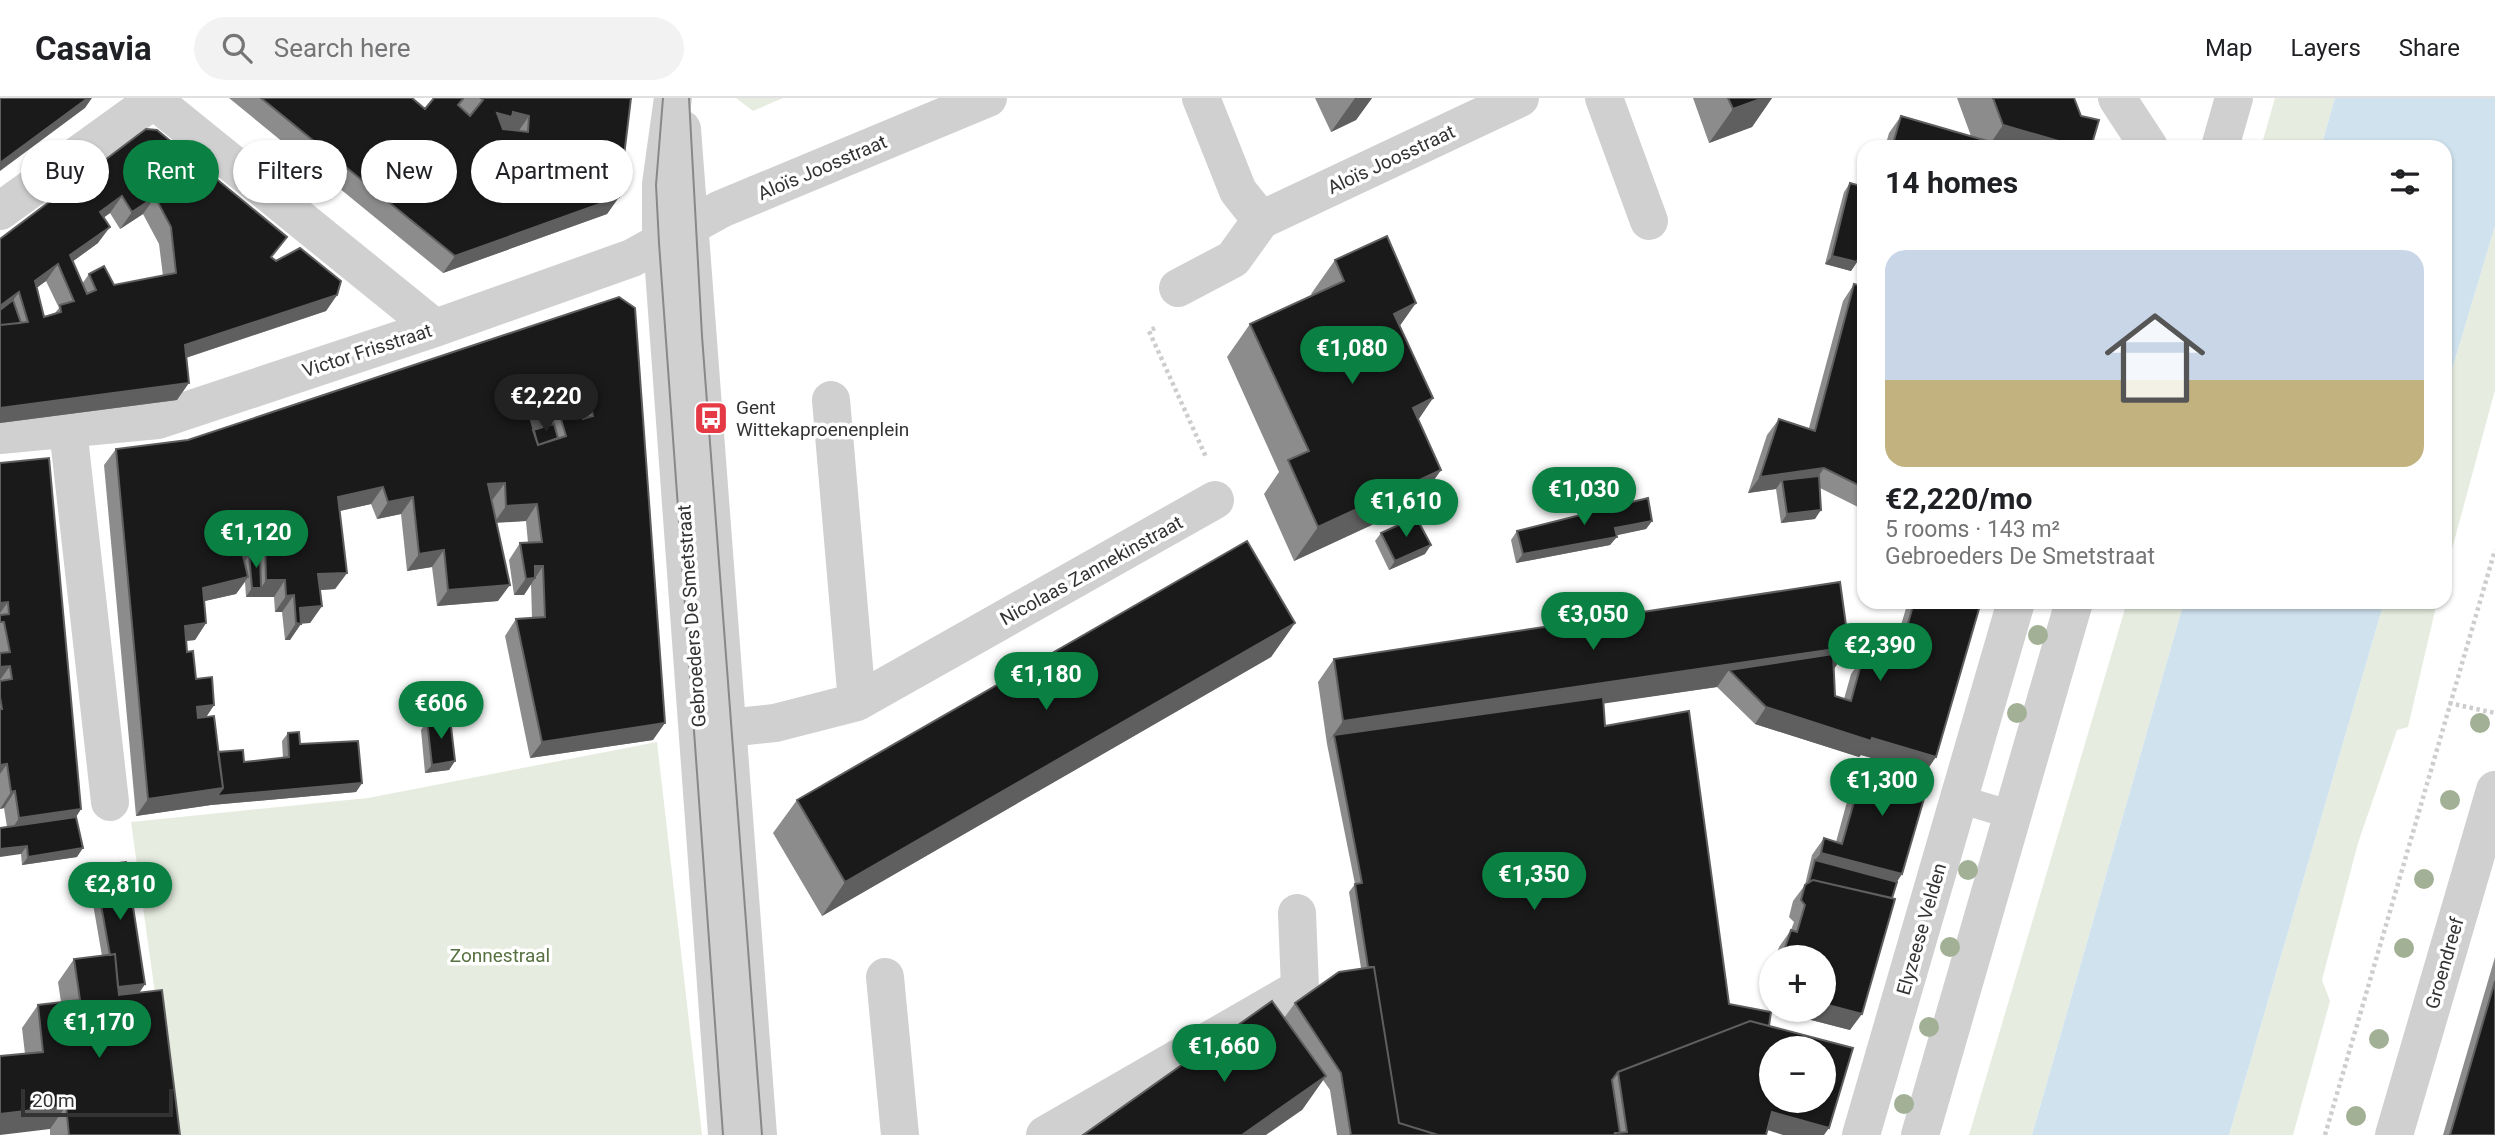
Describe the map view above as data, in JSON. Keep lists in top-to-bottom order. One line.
{"streets":{"street":["Aloïs Joosstraat","Victor Frisstraat","Nicolaas Zannekinstraat","Gebroeders De Smetstraat","Elyzeese Velden","Groendreef"]},"crossings":[["Aloïs Joosstraat","Victor Frisstraat"],["Aloïs Joosstraat","Gebroeders De Smetstraat"],["Victor Frisstraat","Gebroeders De Smetstraat"],["Nicolaas Zannekinstraat","Gebroeders De Smetstraat"]],"parks":["Zonnestraal"],"places":{"bus stop":["Gent Wittekaproenenplein"]},"scale_bar":"20 m","page":{"header":"Casavia","search":"Search here","nav":["Map","Layers","Share"],"chip":["Buy","Rent","Filters","New","Apartment"],"heading":"14 homes","list":[{"name":"€2,220/mo","note":"5 rooms · 143 m² · Gebroeders De Smetstraat"}],"price":["€1,080","€2,220","€1,030","€1,610","€1,120","€3,050","€2,390","€1,180","€606","€1,300","€1,350","€2,810","€1,170","€1,660"],"map_buttons":["+","−"],"scale":"20 m"}}
